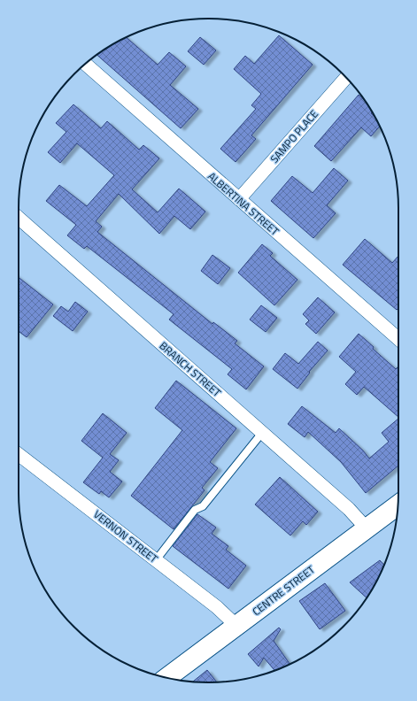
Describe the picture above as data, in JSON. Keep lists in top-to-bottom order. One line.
{"streets":{"main road":["CENTRE STREET"],"street":["SAMPO PLACE","ALBERTINA STREET","BRANCH STREET","VERNON STREET"]},"crossings":[["SAMPO PLACE","ALBERTINA STREET"],["BRANCH STREET","CENTRE STREET"],["VERNON STREET","CENTRE STREET"]]}
